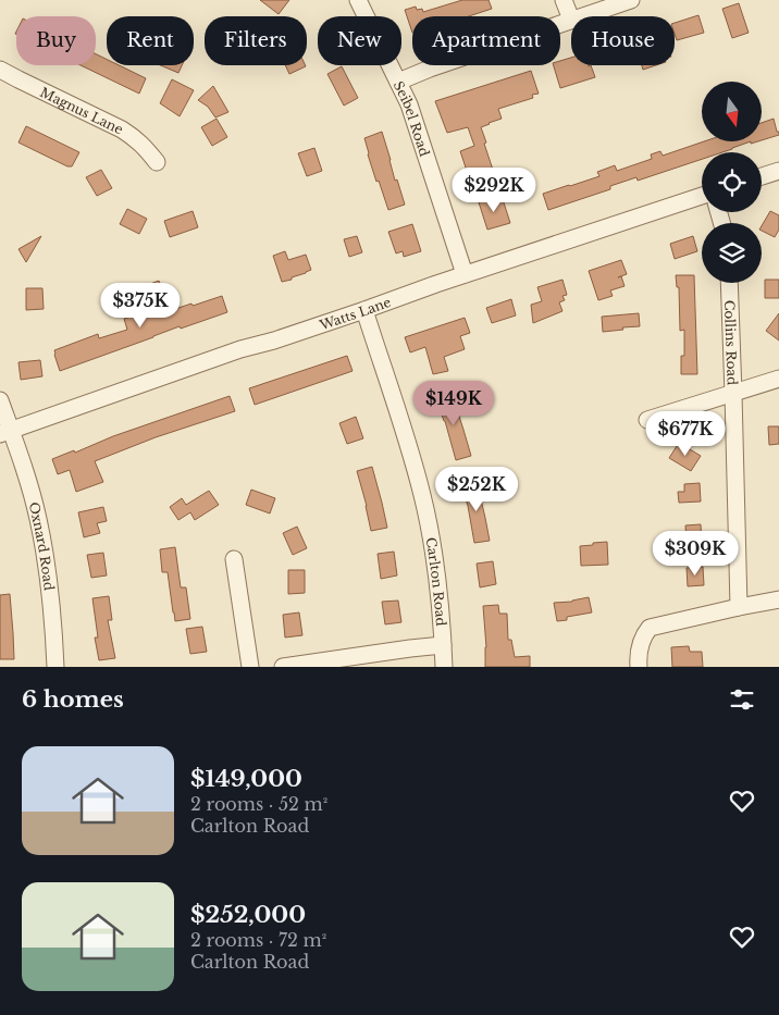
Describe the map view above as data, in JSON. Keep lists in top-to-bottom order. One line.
{"streets":{"street":["Magnus Lane","Seibel Road","Watts Lane","Collins Road","Oxnard Road","Carlton Road"]},"crossings":[["Seibel Road","Watts Lane"],["Watts Lane","Oxnard Road"],["Watts Lane","Carlton Road"]],"north":"bottom","page":{"chip":["Buy","Rent","Filters","New","Apartment","House"],"price":["$292K","$375K","$149K","$677K","$252K","$309K"],"heading":"6 homes","list":[{"name":"$149,000","note":"2 rooms · 52 m² · Carlton Road"},{"name":"$252,000","note":"2 rooms · 72 m² · Carlton Road"}]}}
